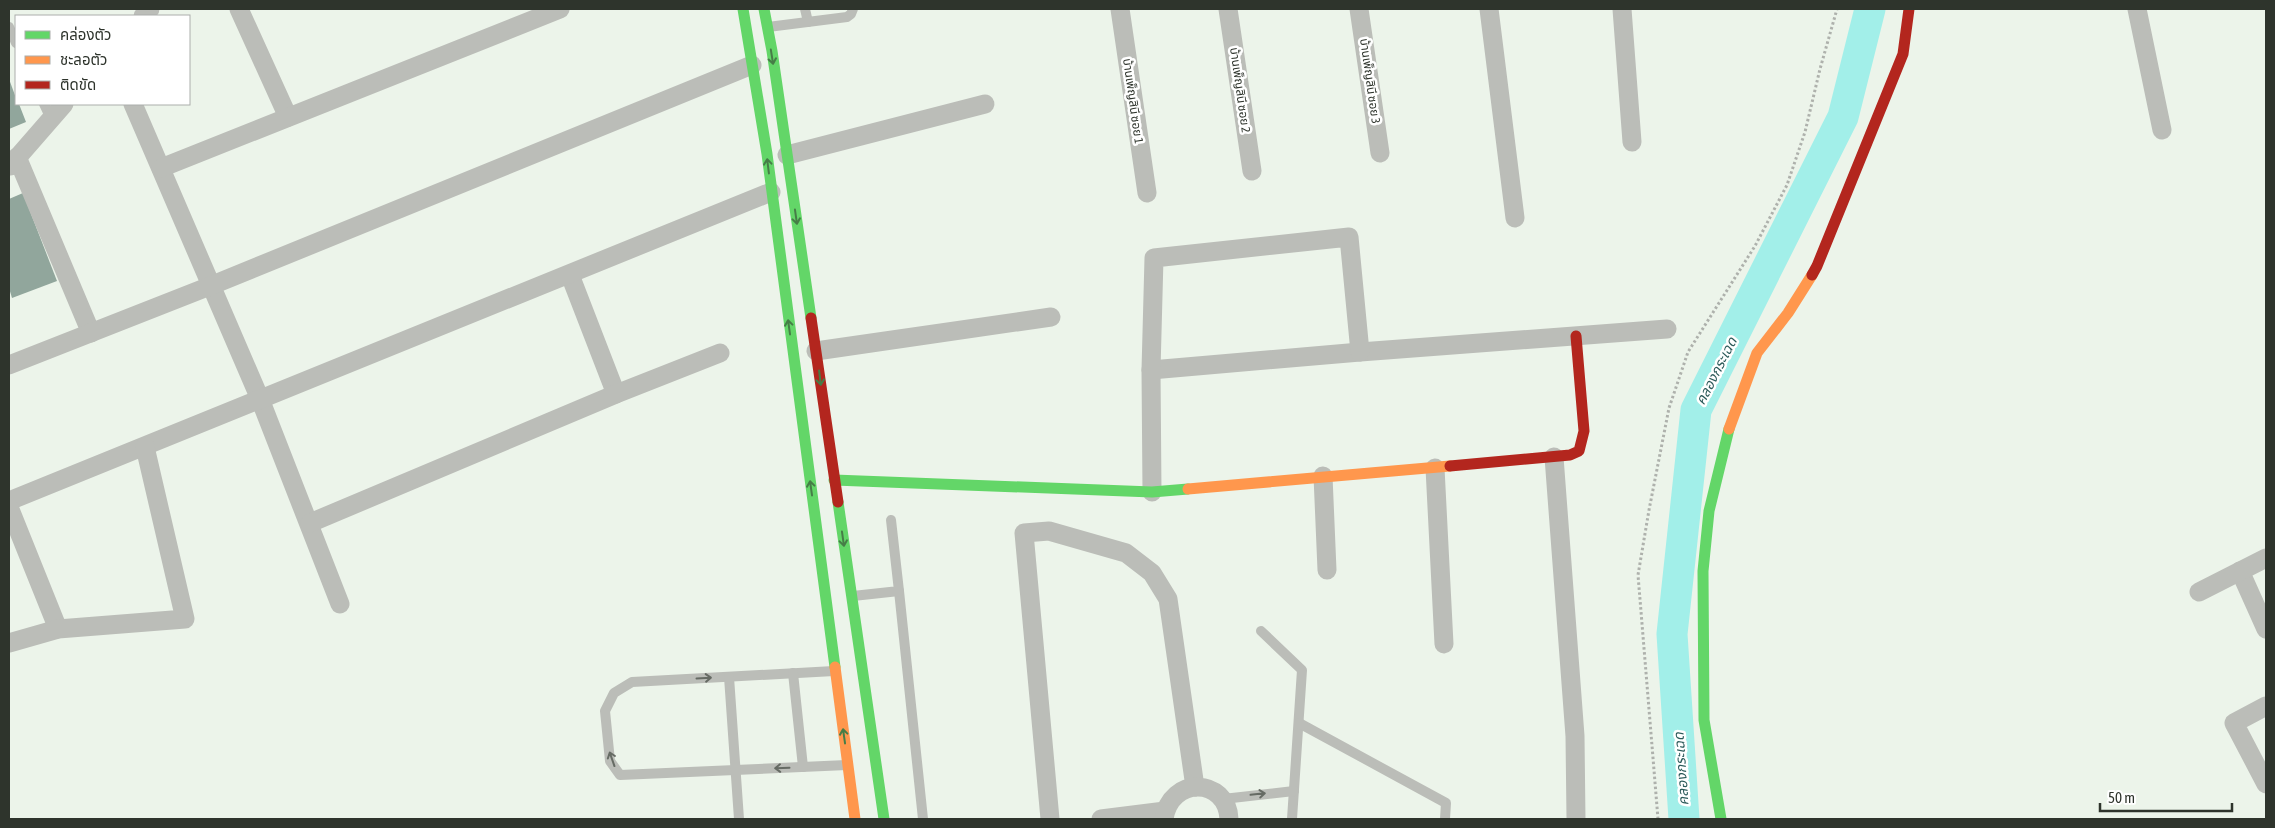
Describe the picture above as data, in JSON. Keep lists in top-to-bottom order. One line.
{"streets":{"street":["บ้านเพ็ญสินี ซอย 3","บ้านเพ็ญสินี ซอย 2","บ้านเพ็ญสินี ซอย 1"]},"water":["คลองกระเฉด"],"legend":["คล่องตัว","ชะลอตัว","ติดขัด"],"scale_bar":"50 m"}
